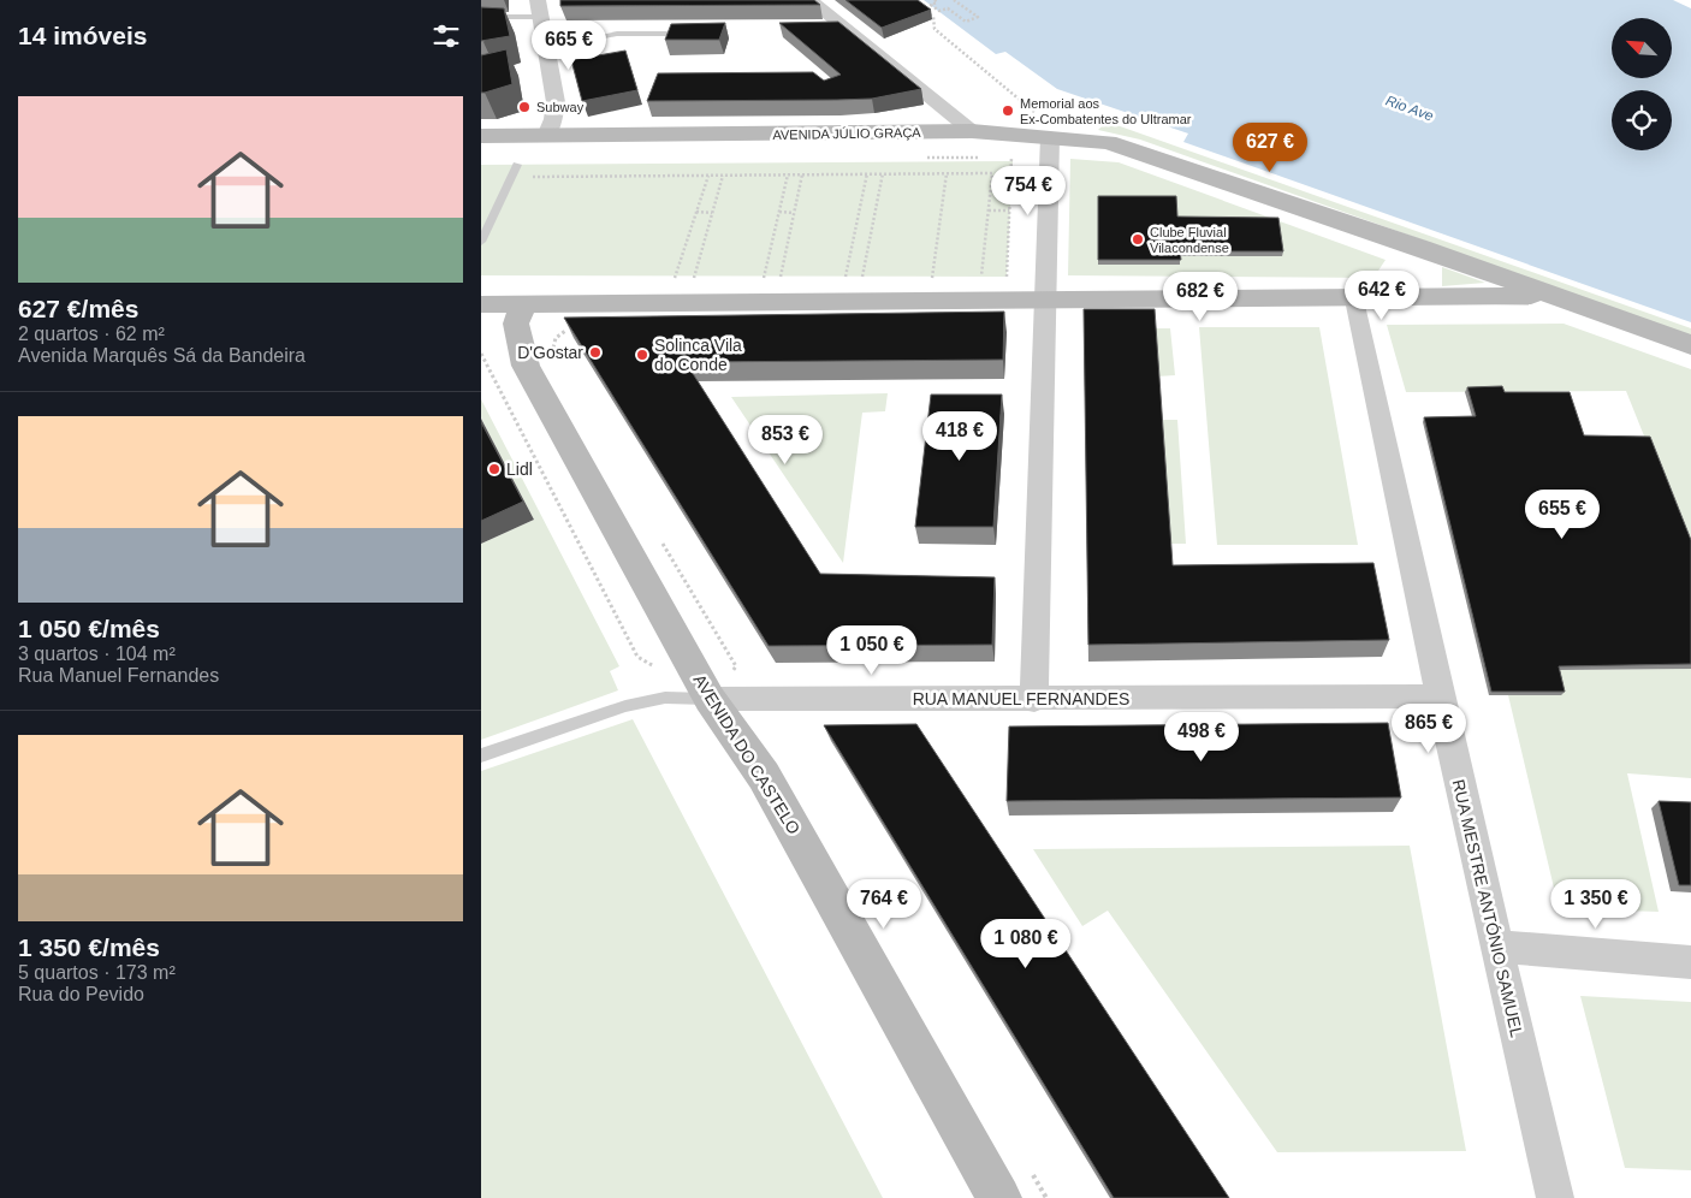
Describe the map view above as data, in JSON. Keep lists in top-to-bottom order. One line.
{"streets":{"street":["AVENIDA JÚLIO GRAÇA","RUA MANUEL FERNANDES","AVENIDA DO CASTELO","RUA MESTRE ANTÓNIO SAMUEL"]},"crossings":[["RUA MANUEL FERNANDES","AVENIDA DO CASTELO"],["RUA MANUEL FERNANDES","RUA MESTRE ANTÓNIO SAMUEL"]],"water":["Rio Ave"],"places":["Subway","Memorial aos Ex-Combatentes do Ultramar","Clube Fluvial Vilacondense","D'Gostar","Solinca Vila do Conde","Lidl"],"north":"top left","page":{"heading":"14 imóveis","price":["665 €","627 €","754 €","642 €","682 €","418 €","853 €","655 €","1 050 €","865 €","498 €","764 €","1 350 €","1 080 €"],"list":[{"name":"627 €/mês","note":"2 quartos · 62 m² · Avenida Marquês Sá da Bandeira"},{"name":"1 050 €/mês","note":"3 quartos · 104 m² · Rua Manuel Fernandes"},{"name":"1 350 €/mês","note":"5 quartos · 173 m² · Rua do Pevido"}]}}
